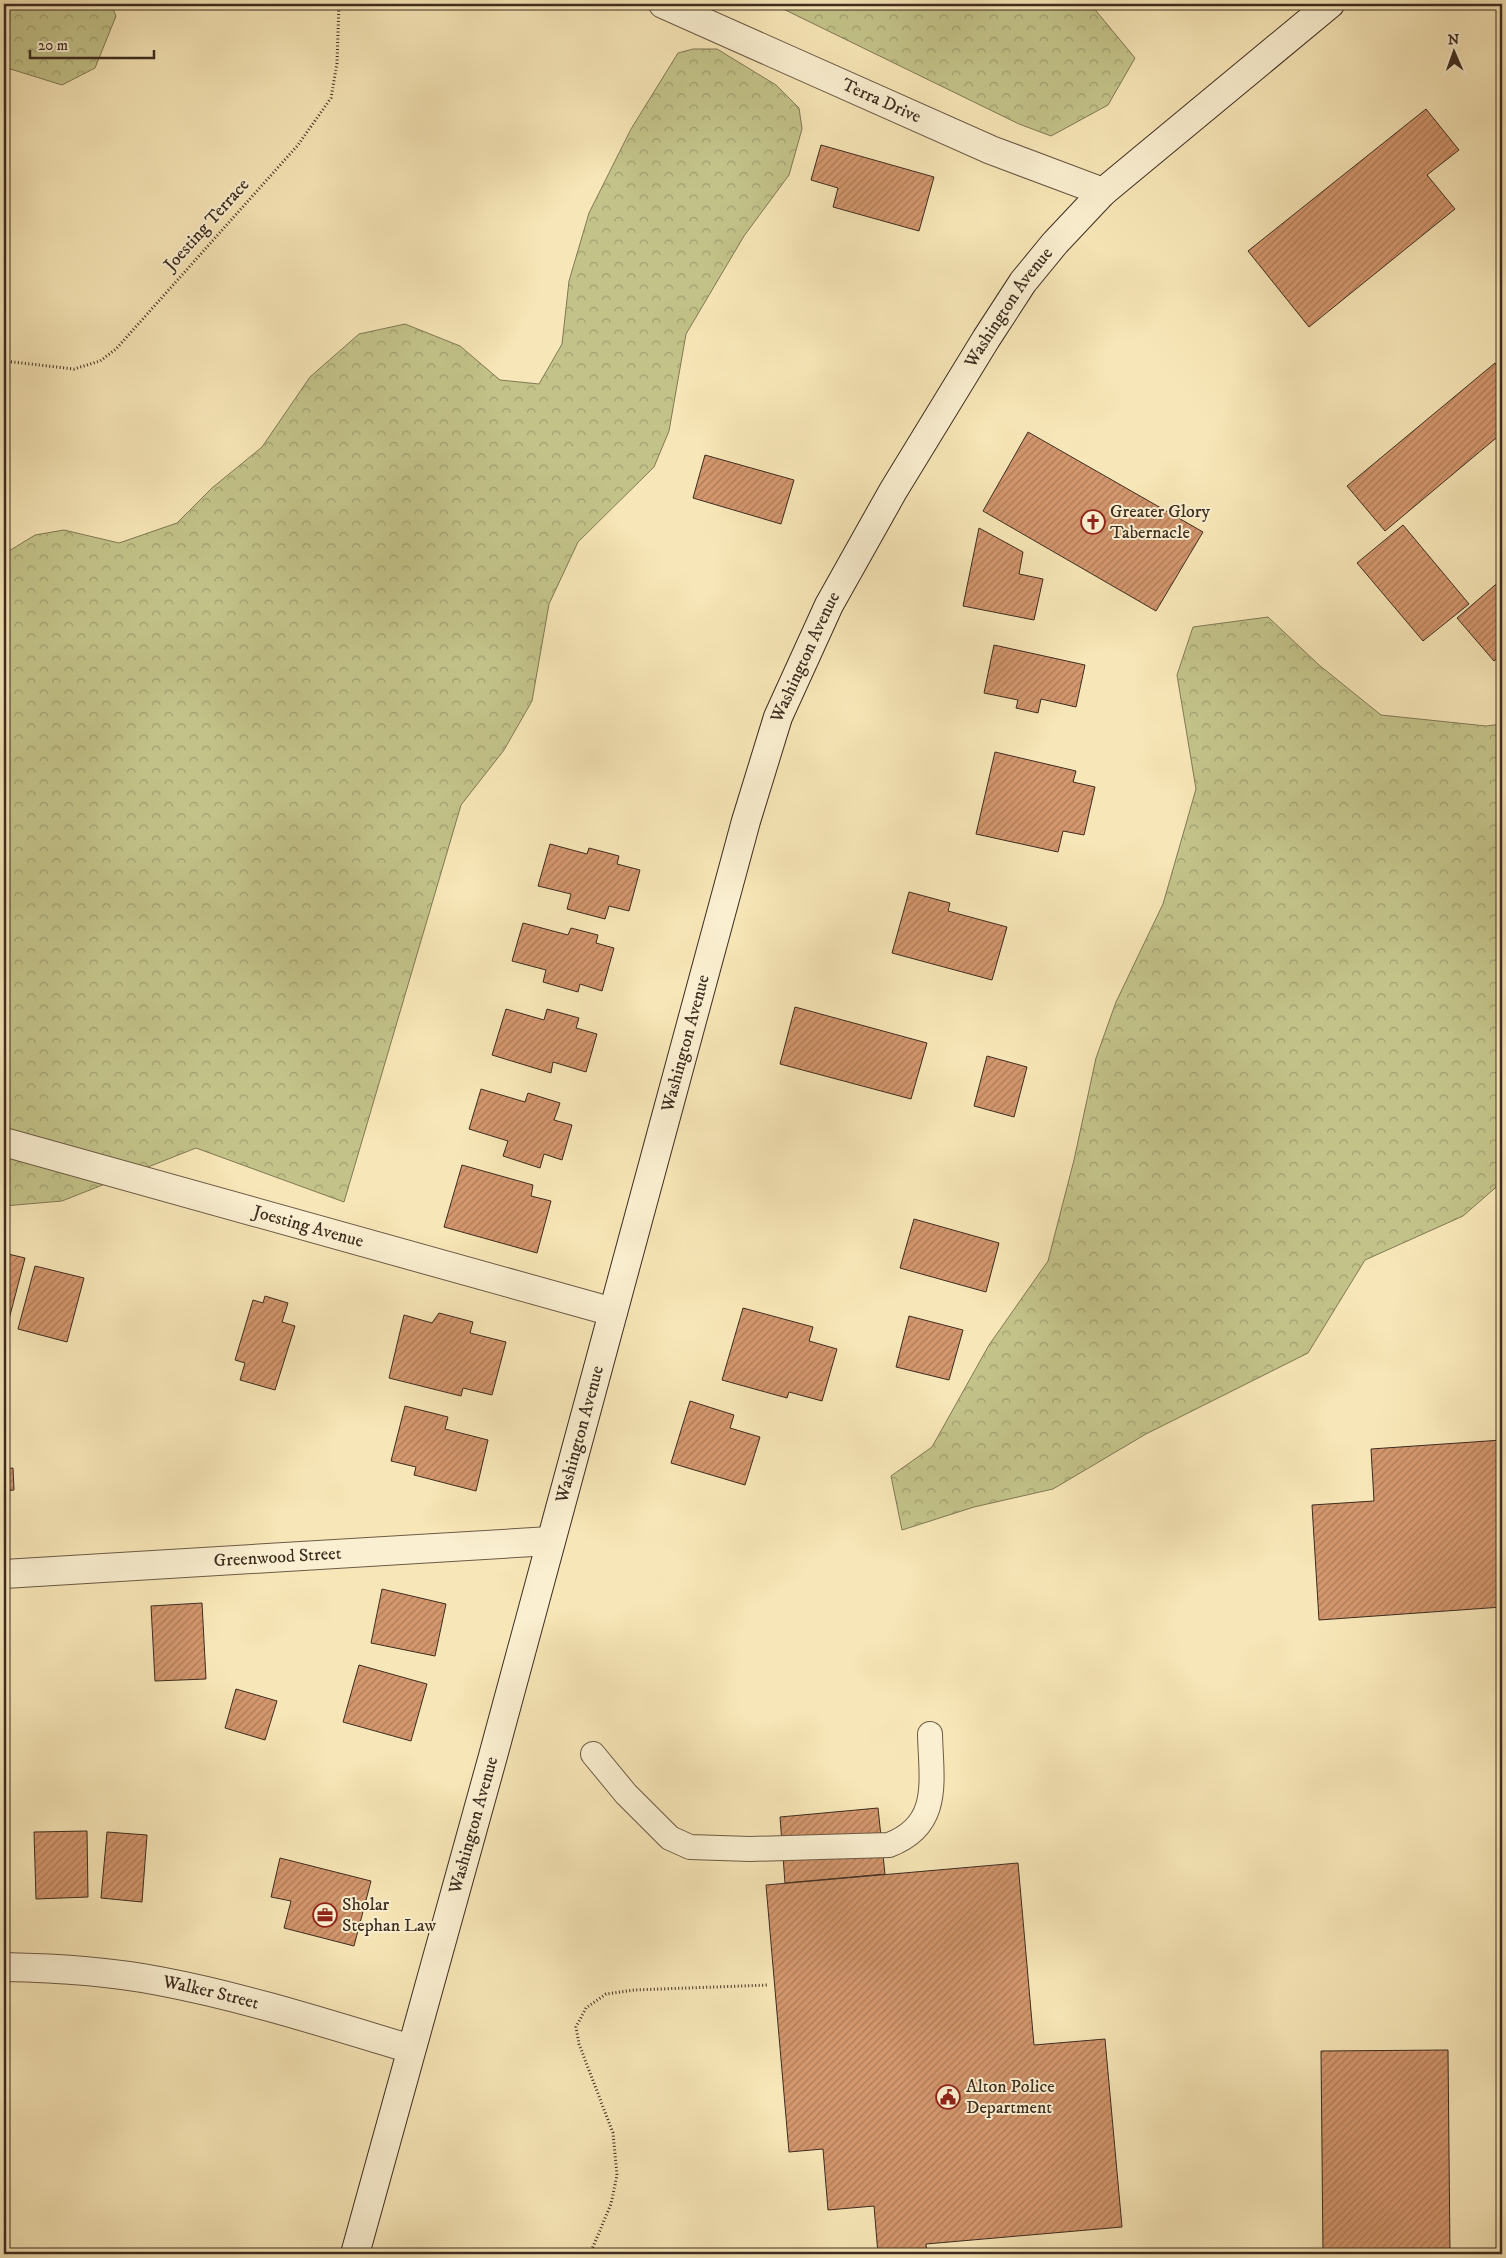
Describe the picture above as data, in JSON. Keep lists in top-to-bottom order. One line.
{"streets":{"main road":["Terra Drive","Washington Avenue","Joesting Avenue","Greenwood Street","Walker Street"],"path":["Joesting Terrace"]},"crossings":[["Terra Drive","Washington Avenue"],["Washington Avenue","Joesting Avenue"],["Washington Avenue","Greenwood Street"],["Washington Avenue","Walker Street"]],"places":{"church":["Greater Glory Tabernacle"],"office":["Sholar Stephan Law"],"public building":["Alton Police Department"]},"scale_bar":"20 m","north":"top"}
